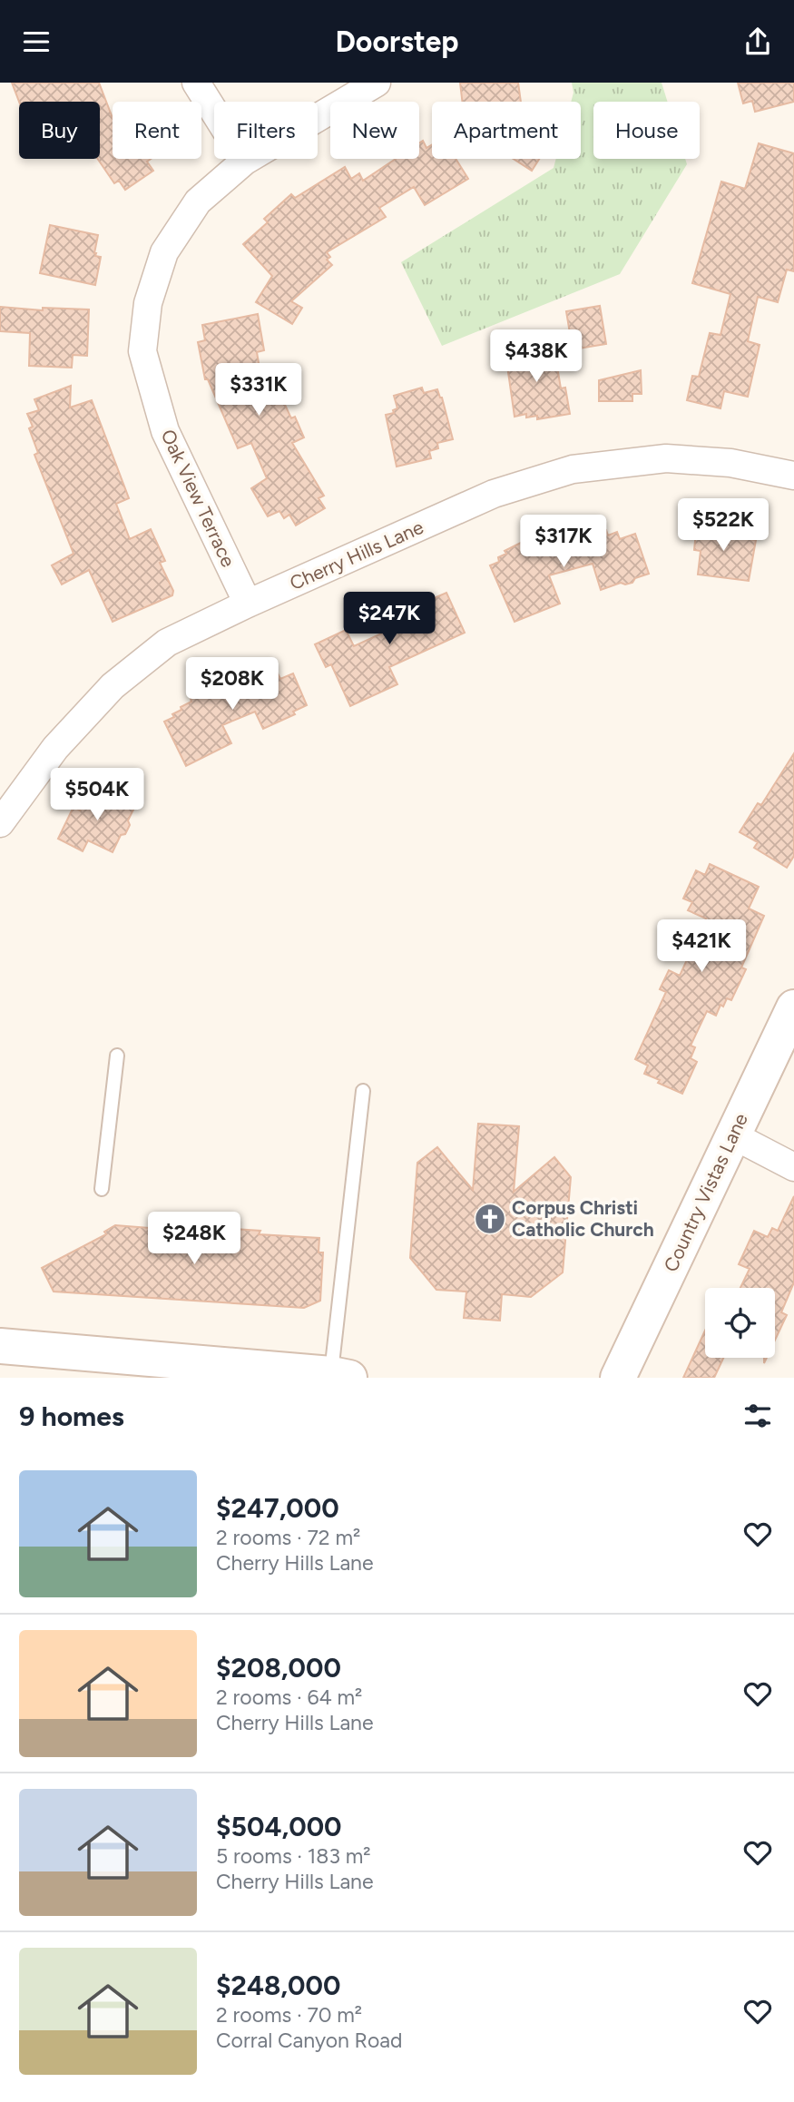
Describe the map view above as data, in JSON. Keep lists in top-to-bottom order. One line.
{"streets":{"street":["Oak View Terrace","Cherry Hills Lane","Country Vistas Lane"]},"crossings":[["Oak View Terrace","Cherry Hills Lane"]],"places":{"church":["Corpus Christi Catholic Church"]},"page":{"header":"Doorstep","chip":["Buy","Rent","Filters","New","Apartment","House"],"price":["$438K","$331K","$522K","$317K","$247K","$208K","$504K","$421K","$248K"],"heading":"9 homes","list":[{"name":"$247,000","note":"2 rooms · 72 m² · Cherry Hills Lane"},{"name":"$208,000","note":"2 rooms · 64 m² · Cherry Hills Lane"},{"name":"$504,000","note":"5 rooms · 183 m² · Cherry Hills Lane"},{"name":"$248,000","note":"2 rooms · 70 m² · Corral Canyon Road"}]}}
